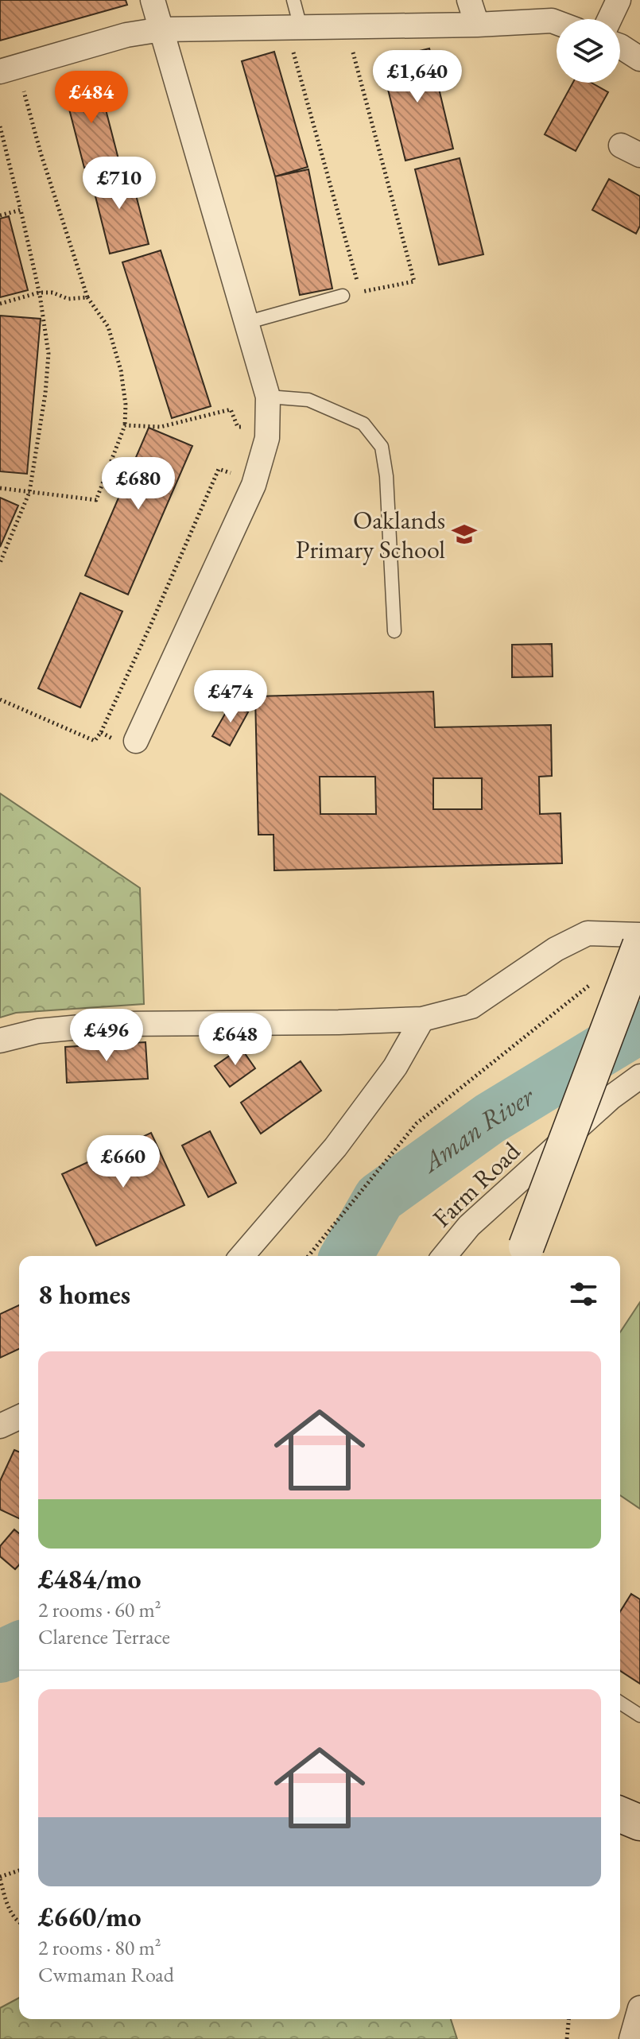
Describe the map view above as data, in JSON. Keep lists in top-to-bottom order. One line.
{"streets":{"street":["Farm Road"]},"water":["Aman River"],"places":{"school or university":["Oaklands Primary School"]},"page":{"price":["£1,640","£484","£710","£680","£474","£496","£648","£660"],"heading":"8 homes","list":[{"name":"£484/mo","note":"2 rooms · 60 m² · Clarence Terrace"},{"name":"£660/mo","note":"2 rooms · 80 m² · Cwmaman Road"}]}}
